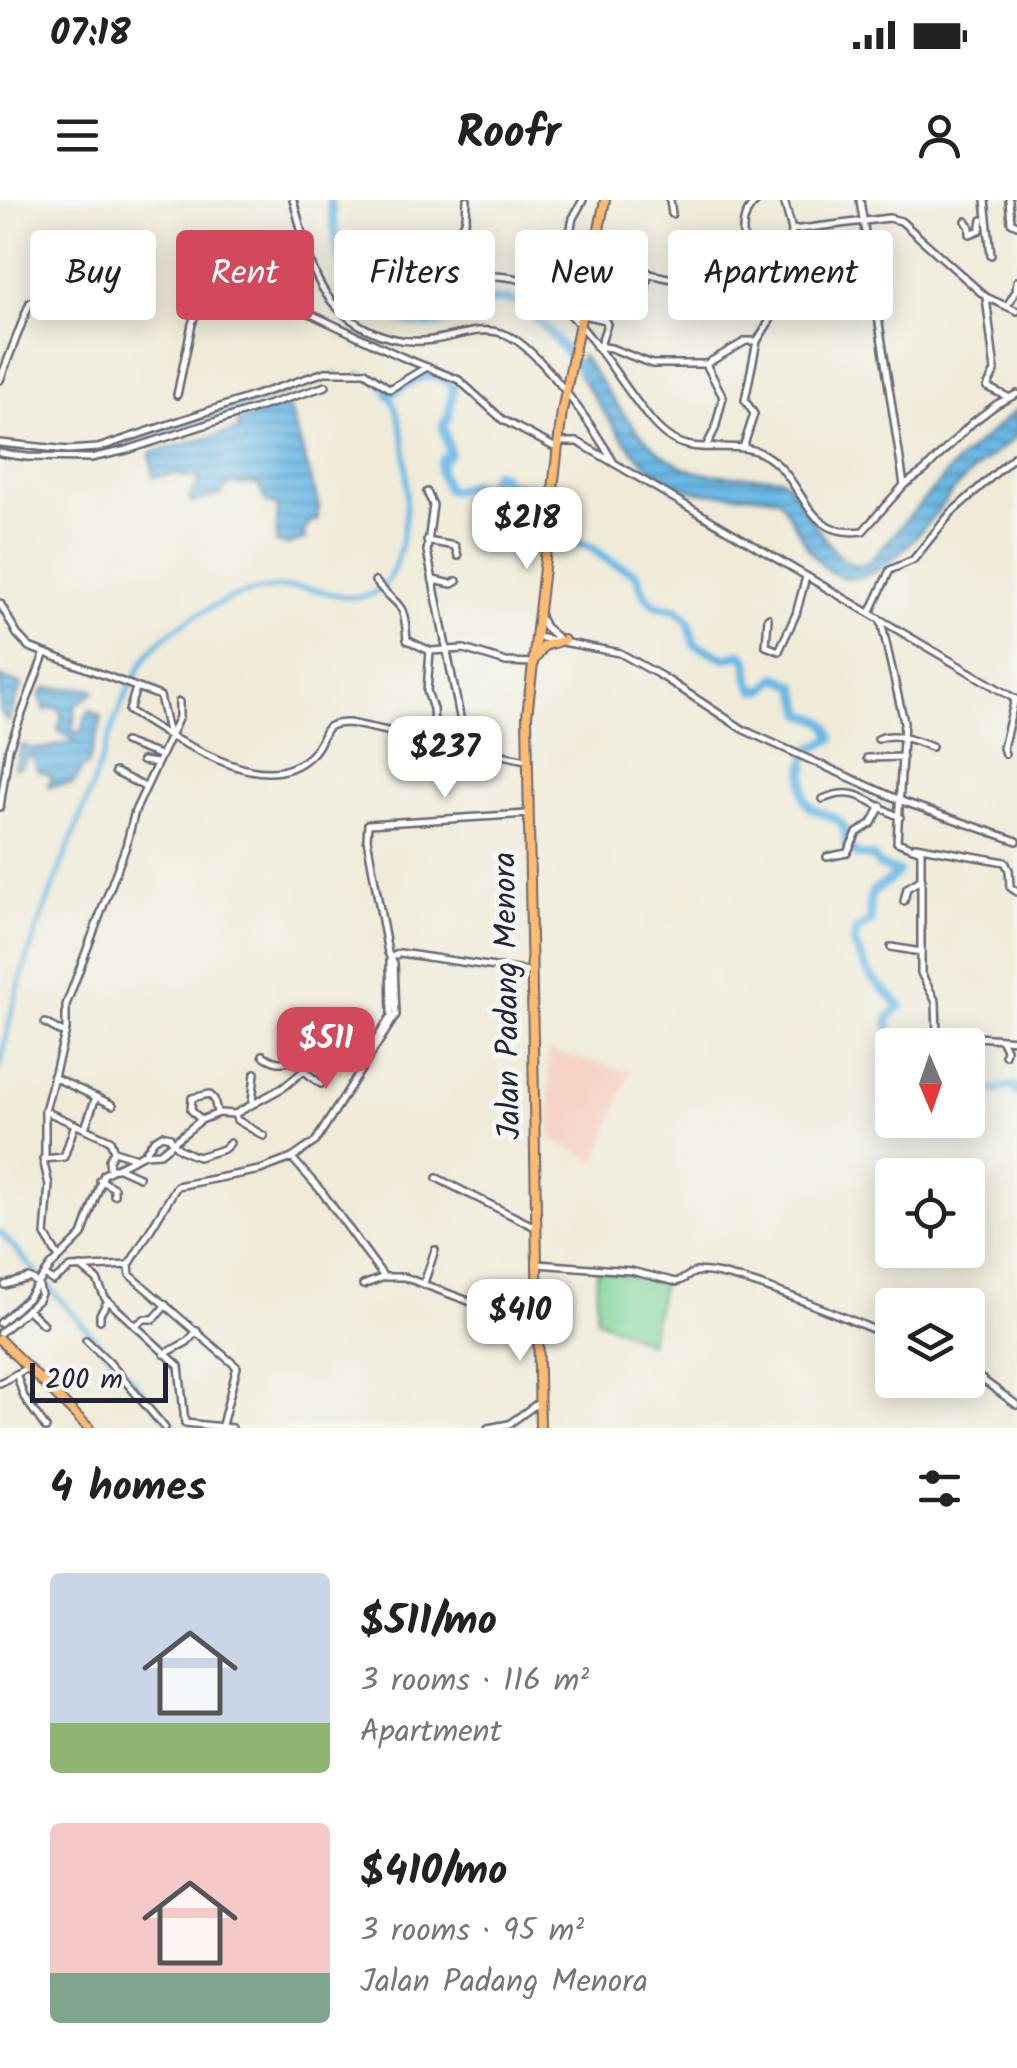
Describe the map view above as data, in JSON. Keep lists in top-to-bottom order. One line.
{"streets":{"main road":["Jalan Padang Menora"]},"scale_bar":"200 m","north":"bottom","page":{"status":"07:18","header":"Roofr","chip":["Buy","Rent","Filters","New","Apartment"],"price":["$218","$237","$511","$410"],"scale":"200 m","heading":"4 homes","list":[{"name":"$511/mo","note":"3 rooms · 116 m² · Apartment"},{"name":"$410/mo","note":"3 rooms · 95 m² · Jalan Padang Menora"}]}}
